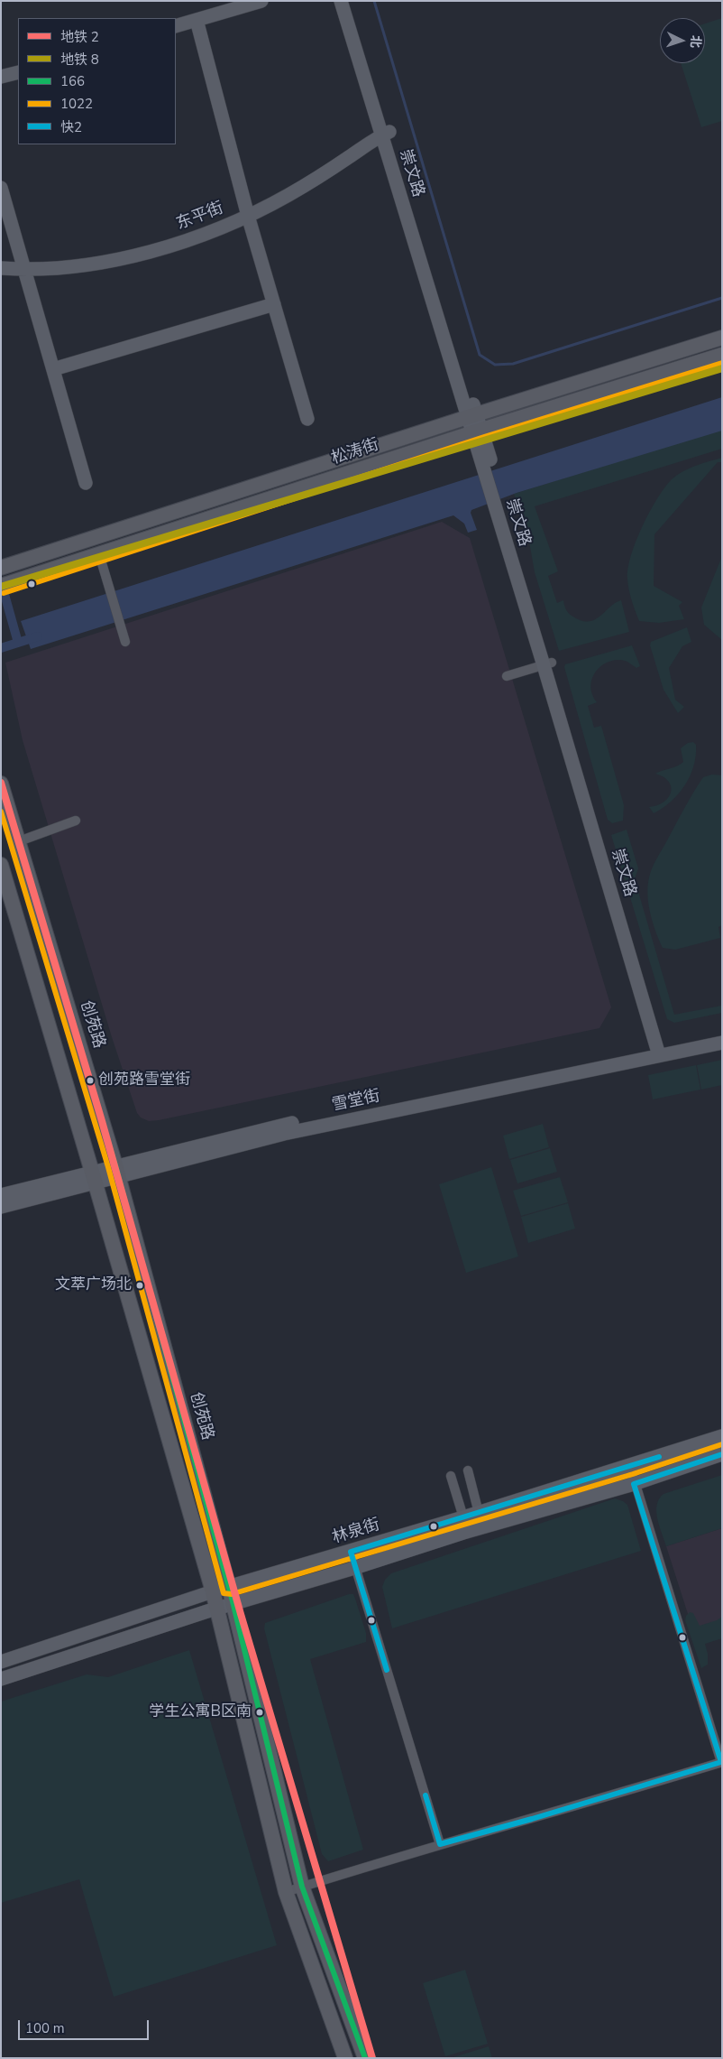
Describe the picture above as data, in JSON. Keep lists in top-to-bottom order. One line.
{"streets":{"main road":["松涛街","创苑路"],"street":["崇文路","东平街","雪堂街","林泉街"]},"crossings":[["崇文路","东平街"],["崇文路","松涛街"],["崇文路","雪堂街"],["创苑路","雪堂街"],["创苑路","林泉街"]],"places":["创苑路雪堂街","文萃广场北","学生公寓B区南"],"lines":["transit line 1022","metro line 8","metro line 2","transit line 166","transit line 快2"],"legend":["地铁 2","地铁 8","166","1022","快2"],"scale_bar":"100 m","north":"right"}
